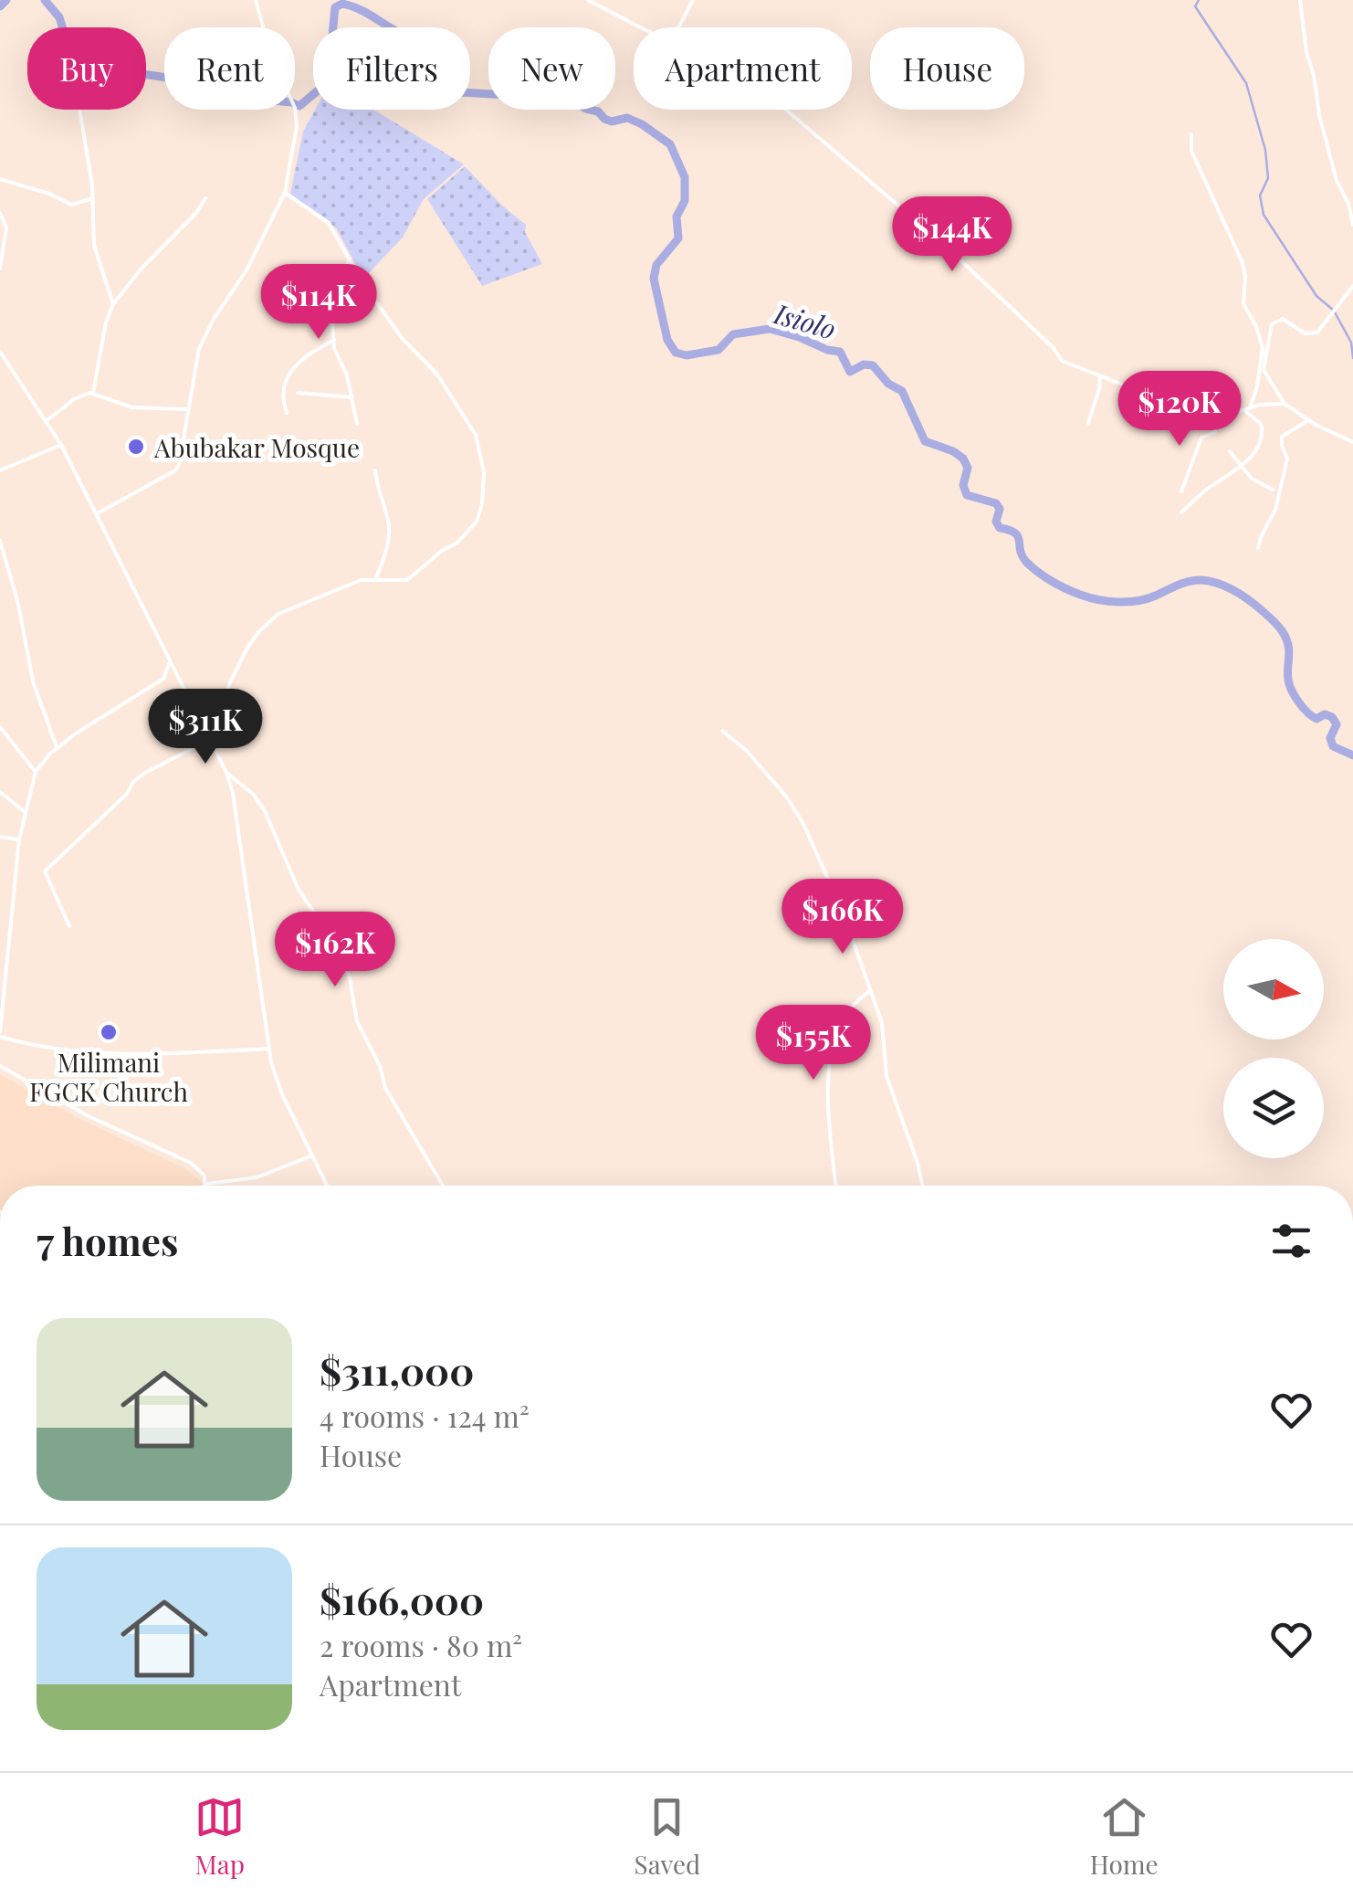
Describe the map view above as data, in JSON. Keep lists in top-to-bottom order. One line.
{"water":["Isiolo"],"places":["Abubakar Mosque","Milimani FGCK Church"],"north":"right","page":{"chip":["Buy","Rent","Filters","New","Apartment","House"],"price":["$144K","$114K","$120K","$311K","$166K","$162K","$155K"],"heading":"7 homes","list":[{"name":"$311,000","note":"4 rooms · 124 m² · House"},{"name":"$166,000","note":"2 rooms · 80 m² · Apartment"}],"tabs":["Map","Saved","Home"]}}
